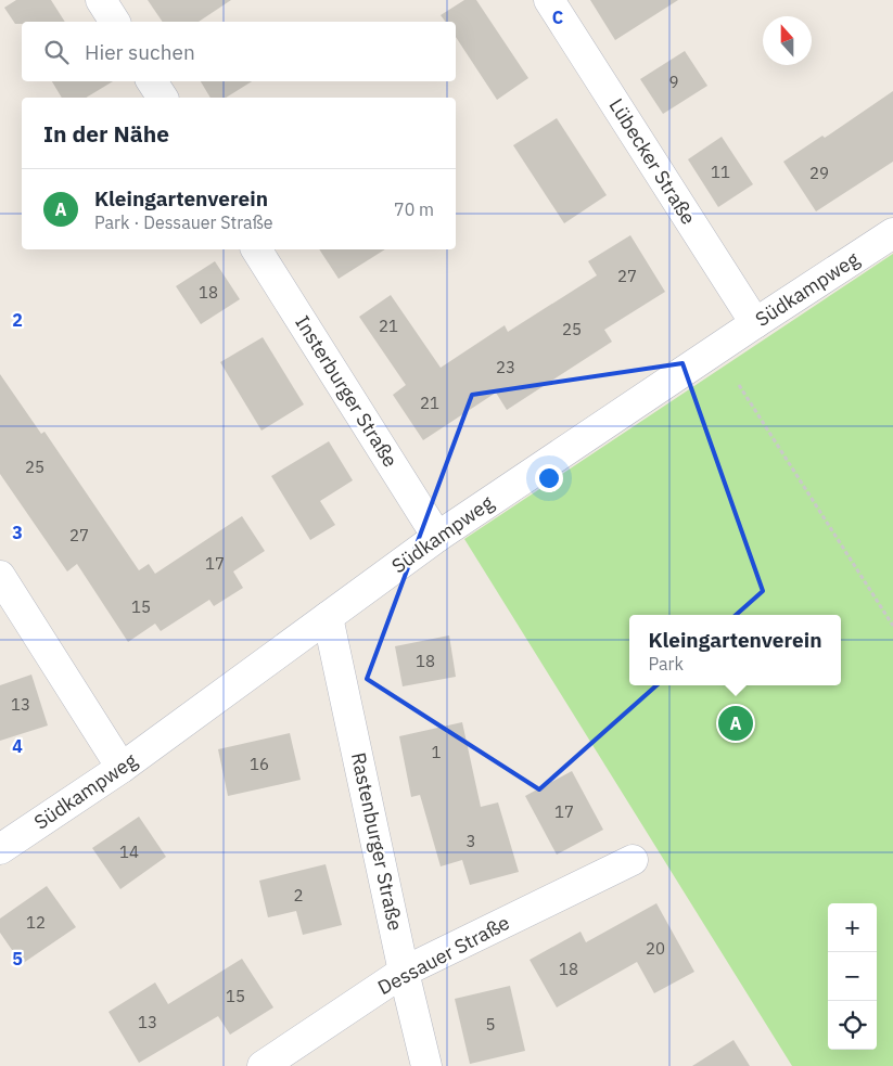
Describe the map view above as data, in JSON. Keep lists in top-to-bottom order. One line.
{"streets":{"street":["Lübecker Straße","Südkampweg","Insterburger Straße","Rastenburger Straße","Dessauer Straße"]},"crossings":[["Lübecker Straße","Südkampweg"],["Südkampweg","Insterburger Straße"],["Südkampweg","Rastenburger Straße"],["Rastenburger Straße","Dessauer Straße"]],"house_numbers":["9","11","29","27","18","21","25","23","21","25","27","17","15","18","13","1","16","17","3","14","2","12","20","18","15","13","5"],"north":"top","page":{"search":"Hier suchen","heading":"In der Nähe","list":[{"mark":"A","name":"Kleingartenverein","note":"Park · Dessauer Straße","value":"70 m"}],"popup":["Kleingartenverein","Park"],"pins":"A","map_buttons":["+","−"]},"grid":{"columns":["C"],"rows":["2","3","4","5"]}}
